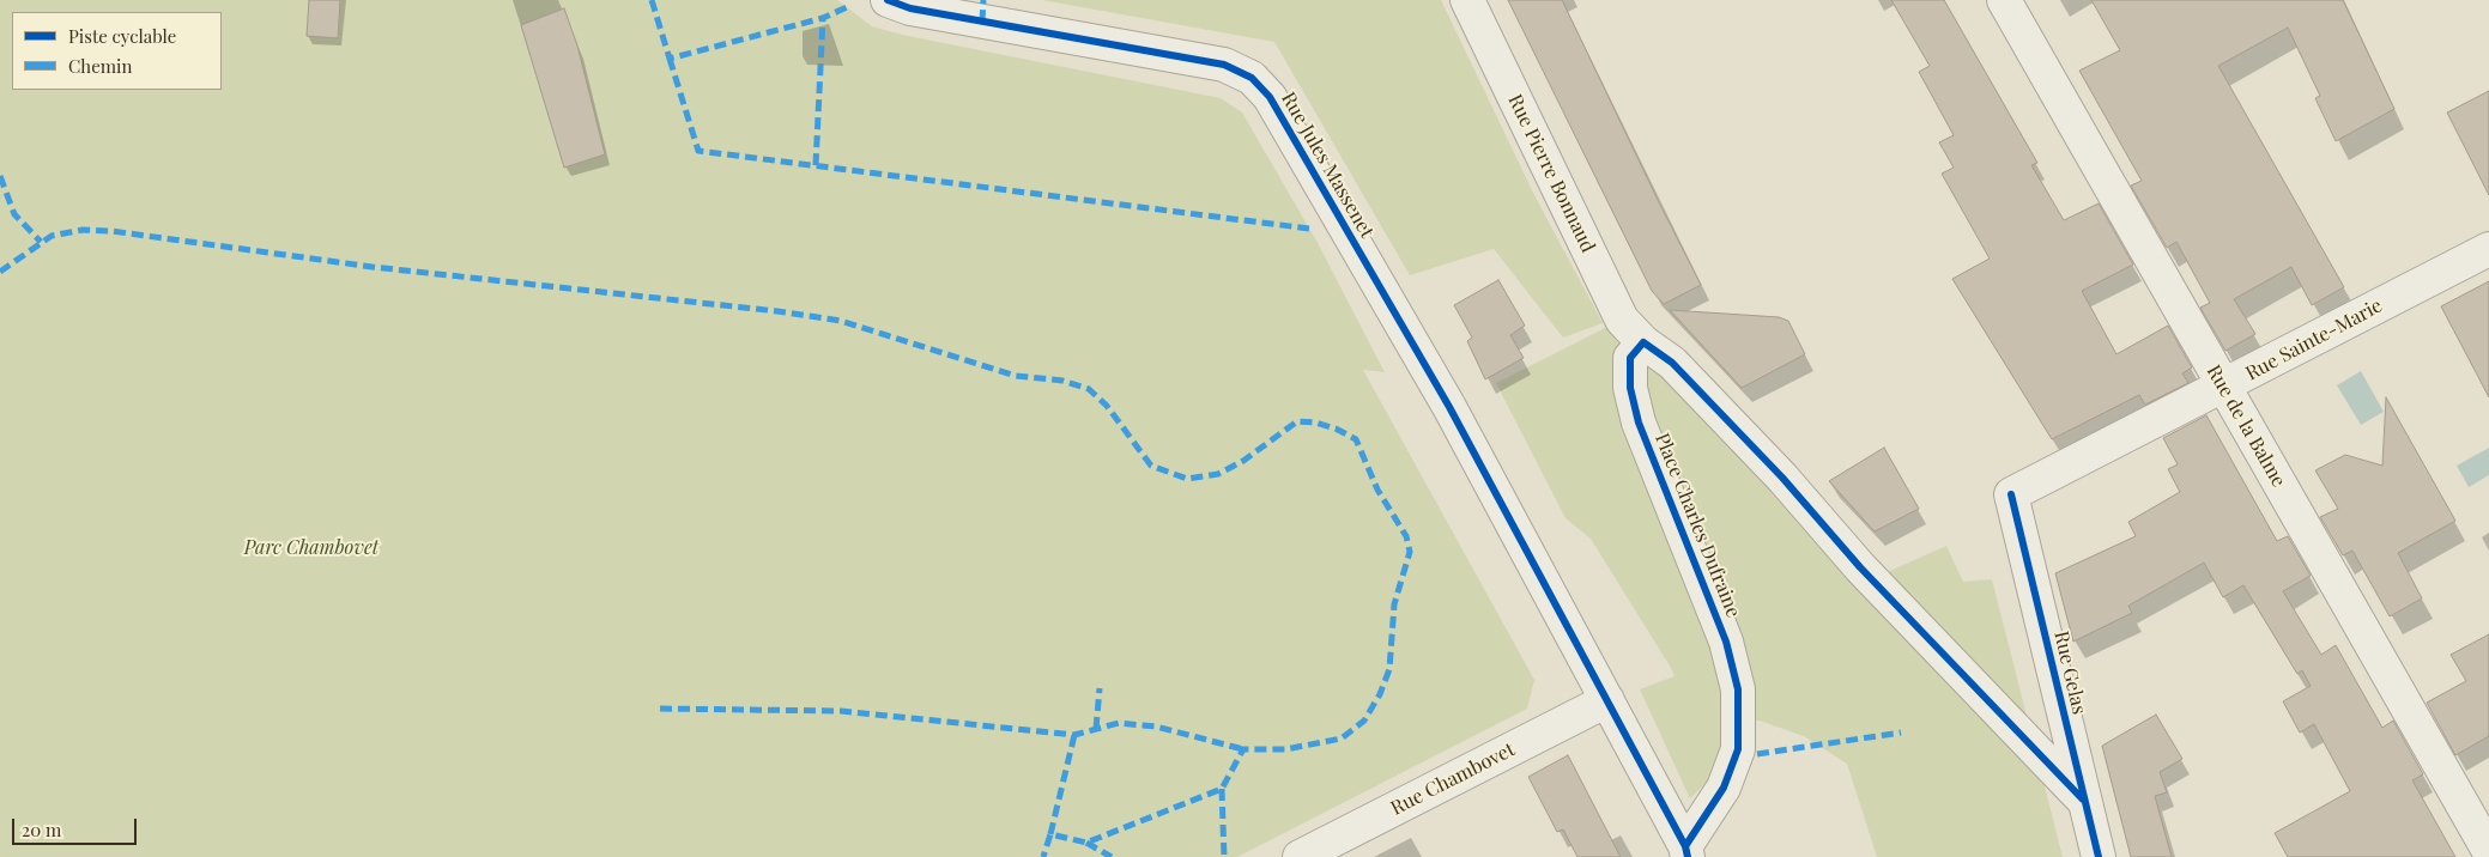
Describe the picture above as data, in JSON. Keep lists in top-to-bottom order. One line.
{"streets":{"street":["Rue Jules Massenet","Rue Pierre Bonnaud","Rue Sainte-Marie","Rue de la Balme","Place Charles Dufraine","Rue Gelas","Rue Chambovet"]},"crossings":[["Rue Jules Massenet","Place Charles Dufraine"],["Rue Pierre Bonnaud","Place Charles Dufraine"],["Rue Sainte-Marie","Rue de la Balme"],["Rue Sainte-Marie","Rue Gelas"],["Place Charles Dufraine","Rue Chambovet"]],"parks":["Parc Chambovet"],"legend":["Piste cyclable","Chemin"],"scale_bar":"20 m"}
